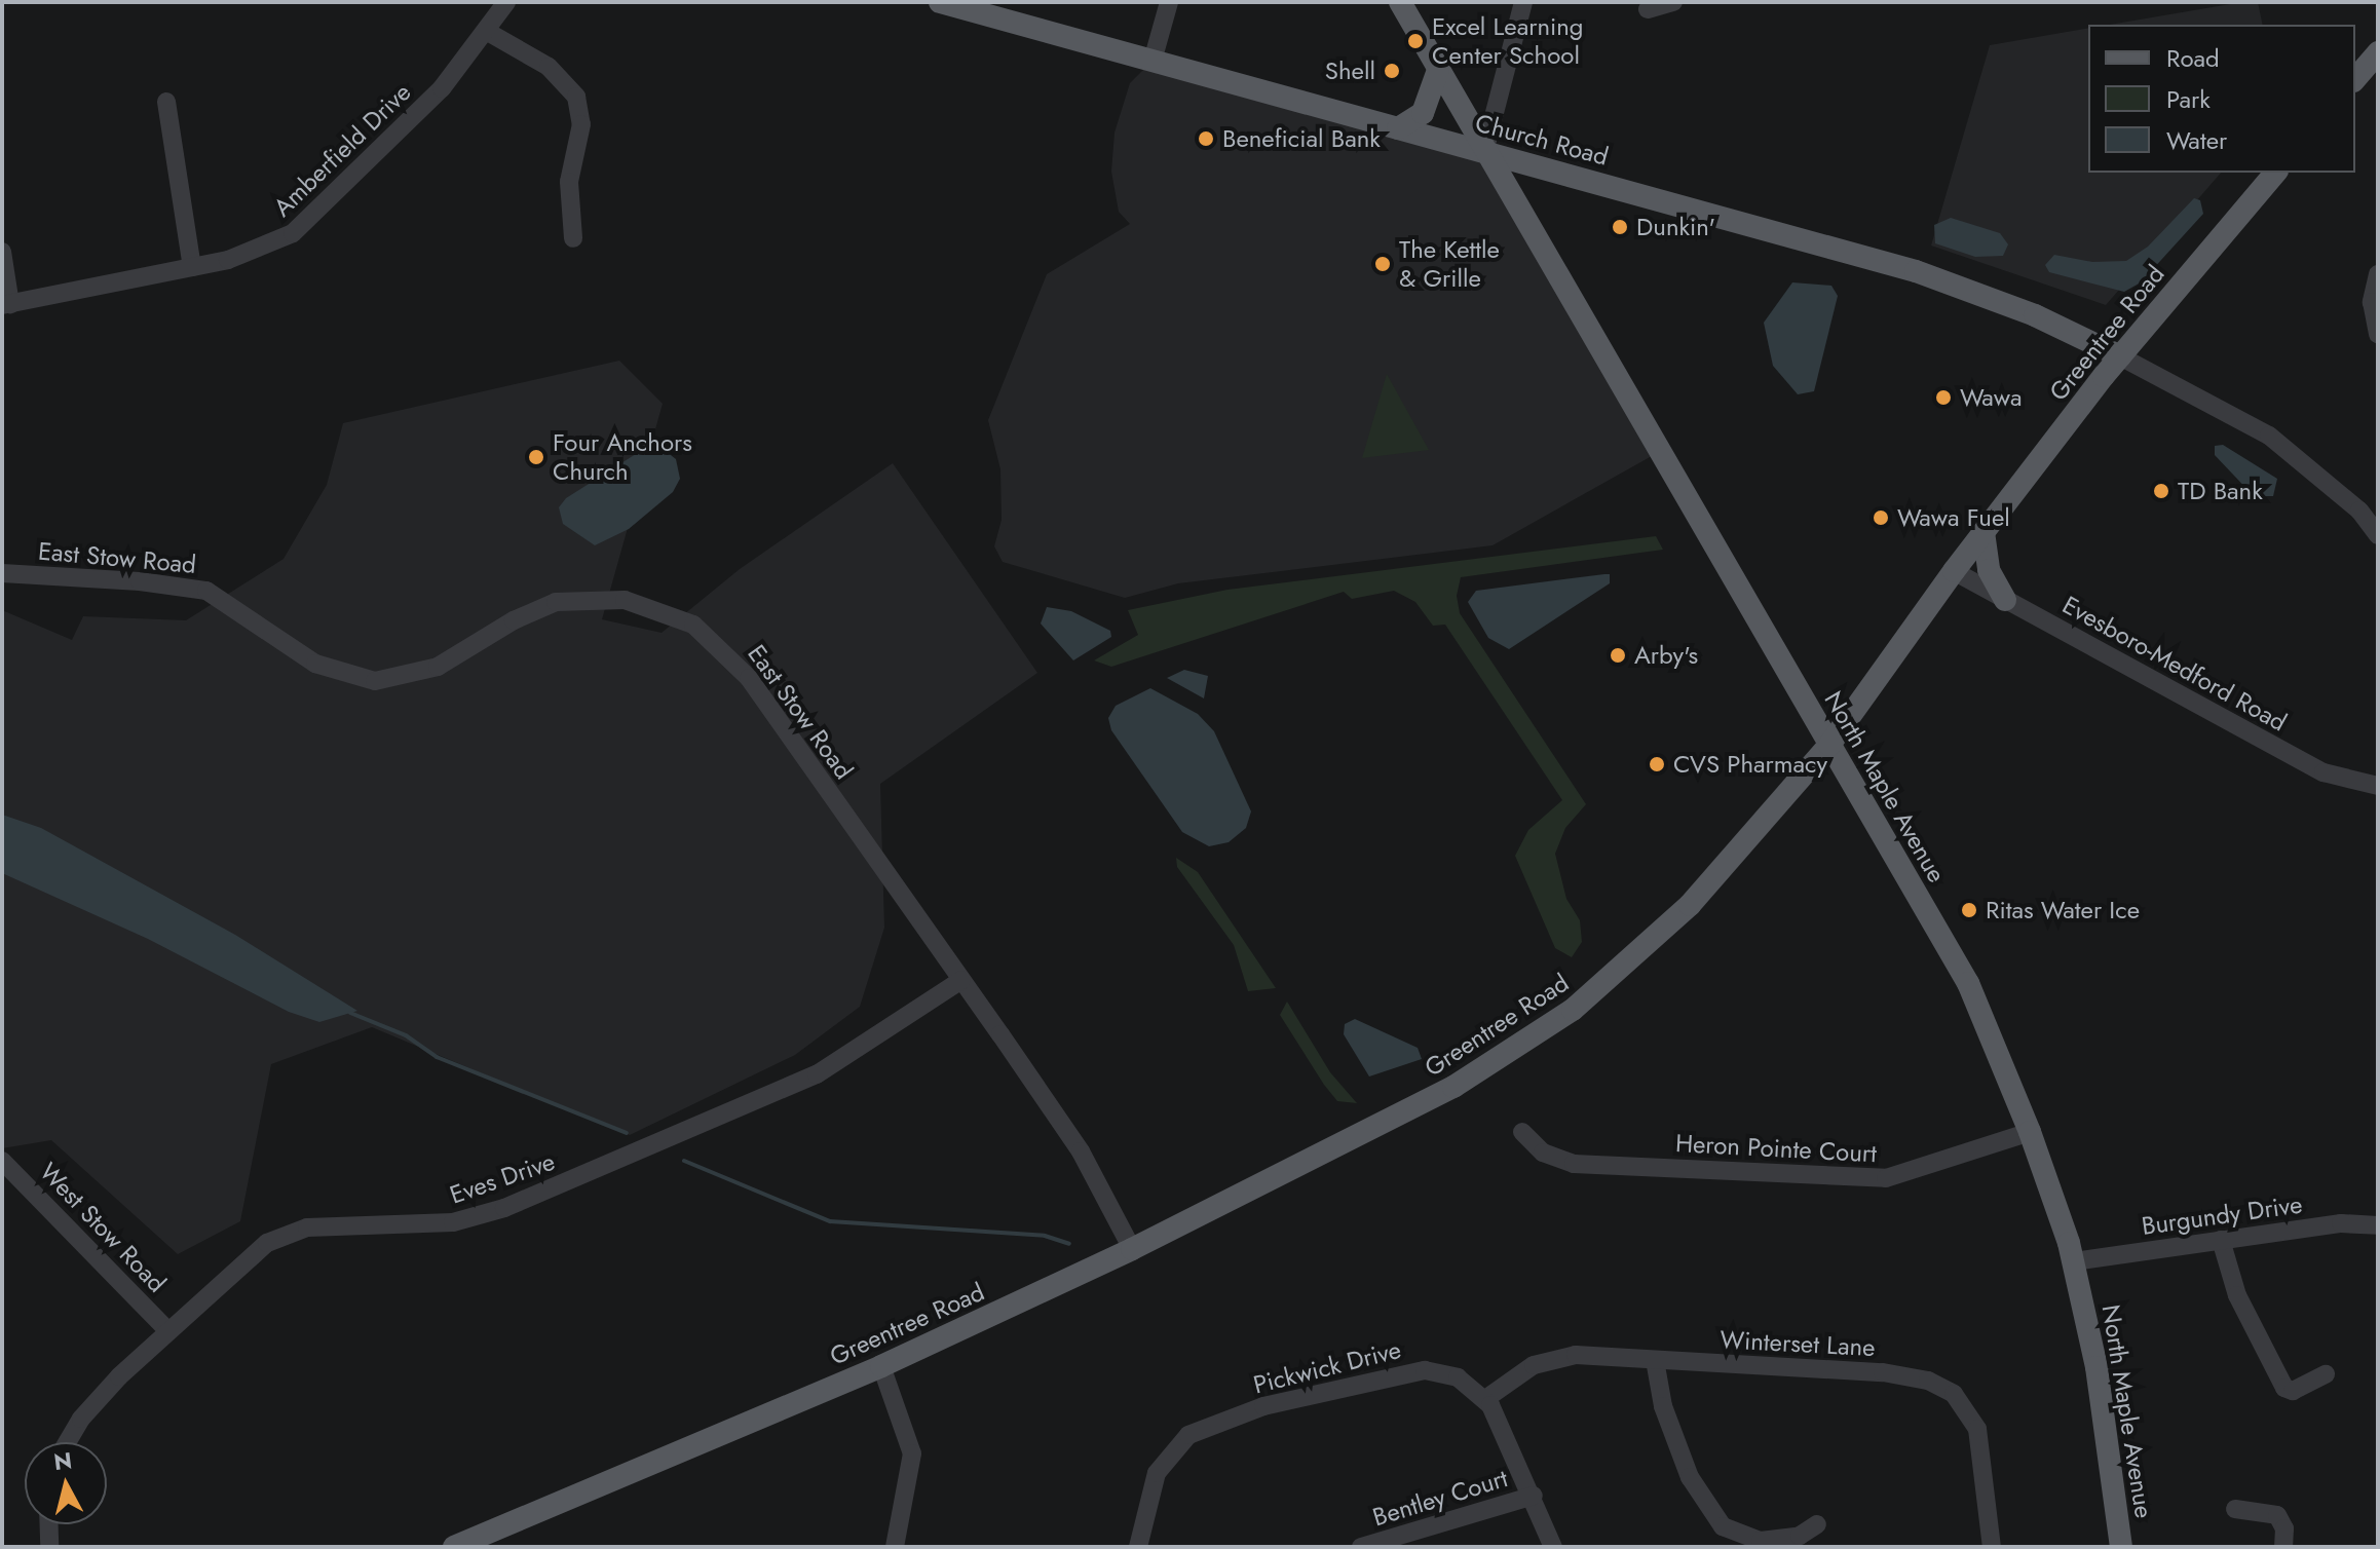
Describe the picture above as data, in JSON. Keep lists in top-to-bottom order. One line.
{"streets":{"main road":["Church Road","Greentree Road","North Maple Avenue"],"street":["Amberfield Drive","East Stow Road","Evesboro-Medford Road","Heron Pointe Court","Eves Drive","Burgundy Drive","West Stow Road","Winterset Lane","Pickwick Drive","Bentley Court"]},"crossings":[["Church Road","Greentree Road"],["Church Road","North Maple Avenue"],["Greentree Road","East Stow Road"],["Greentree Road","Evesboro-Medford Road"],["Greentree Road","North Maple Avenue"],["East Stow Road","Eves Drive"],["North Maple Avenue","Heron Pointe Court"],["North Maple Avenue","Burgundy Drive"],["Eves Drive","West Stow Road"],["Winterset Lane","Pickwick Drive"],["Pickwick Drive","Bentley Court"]],"places":["Excel Learning Center School","Shell","Beneficial Bank","Dunkin'","The Kettle & Grille","Wawa","Four Anchors Church","TD Bank","Wawa Fuel","Arby's","CVS Pharmacy","Ritas Water Ice"],"legend":["Road","Park","Water"],"north":"top"}
